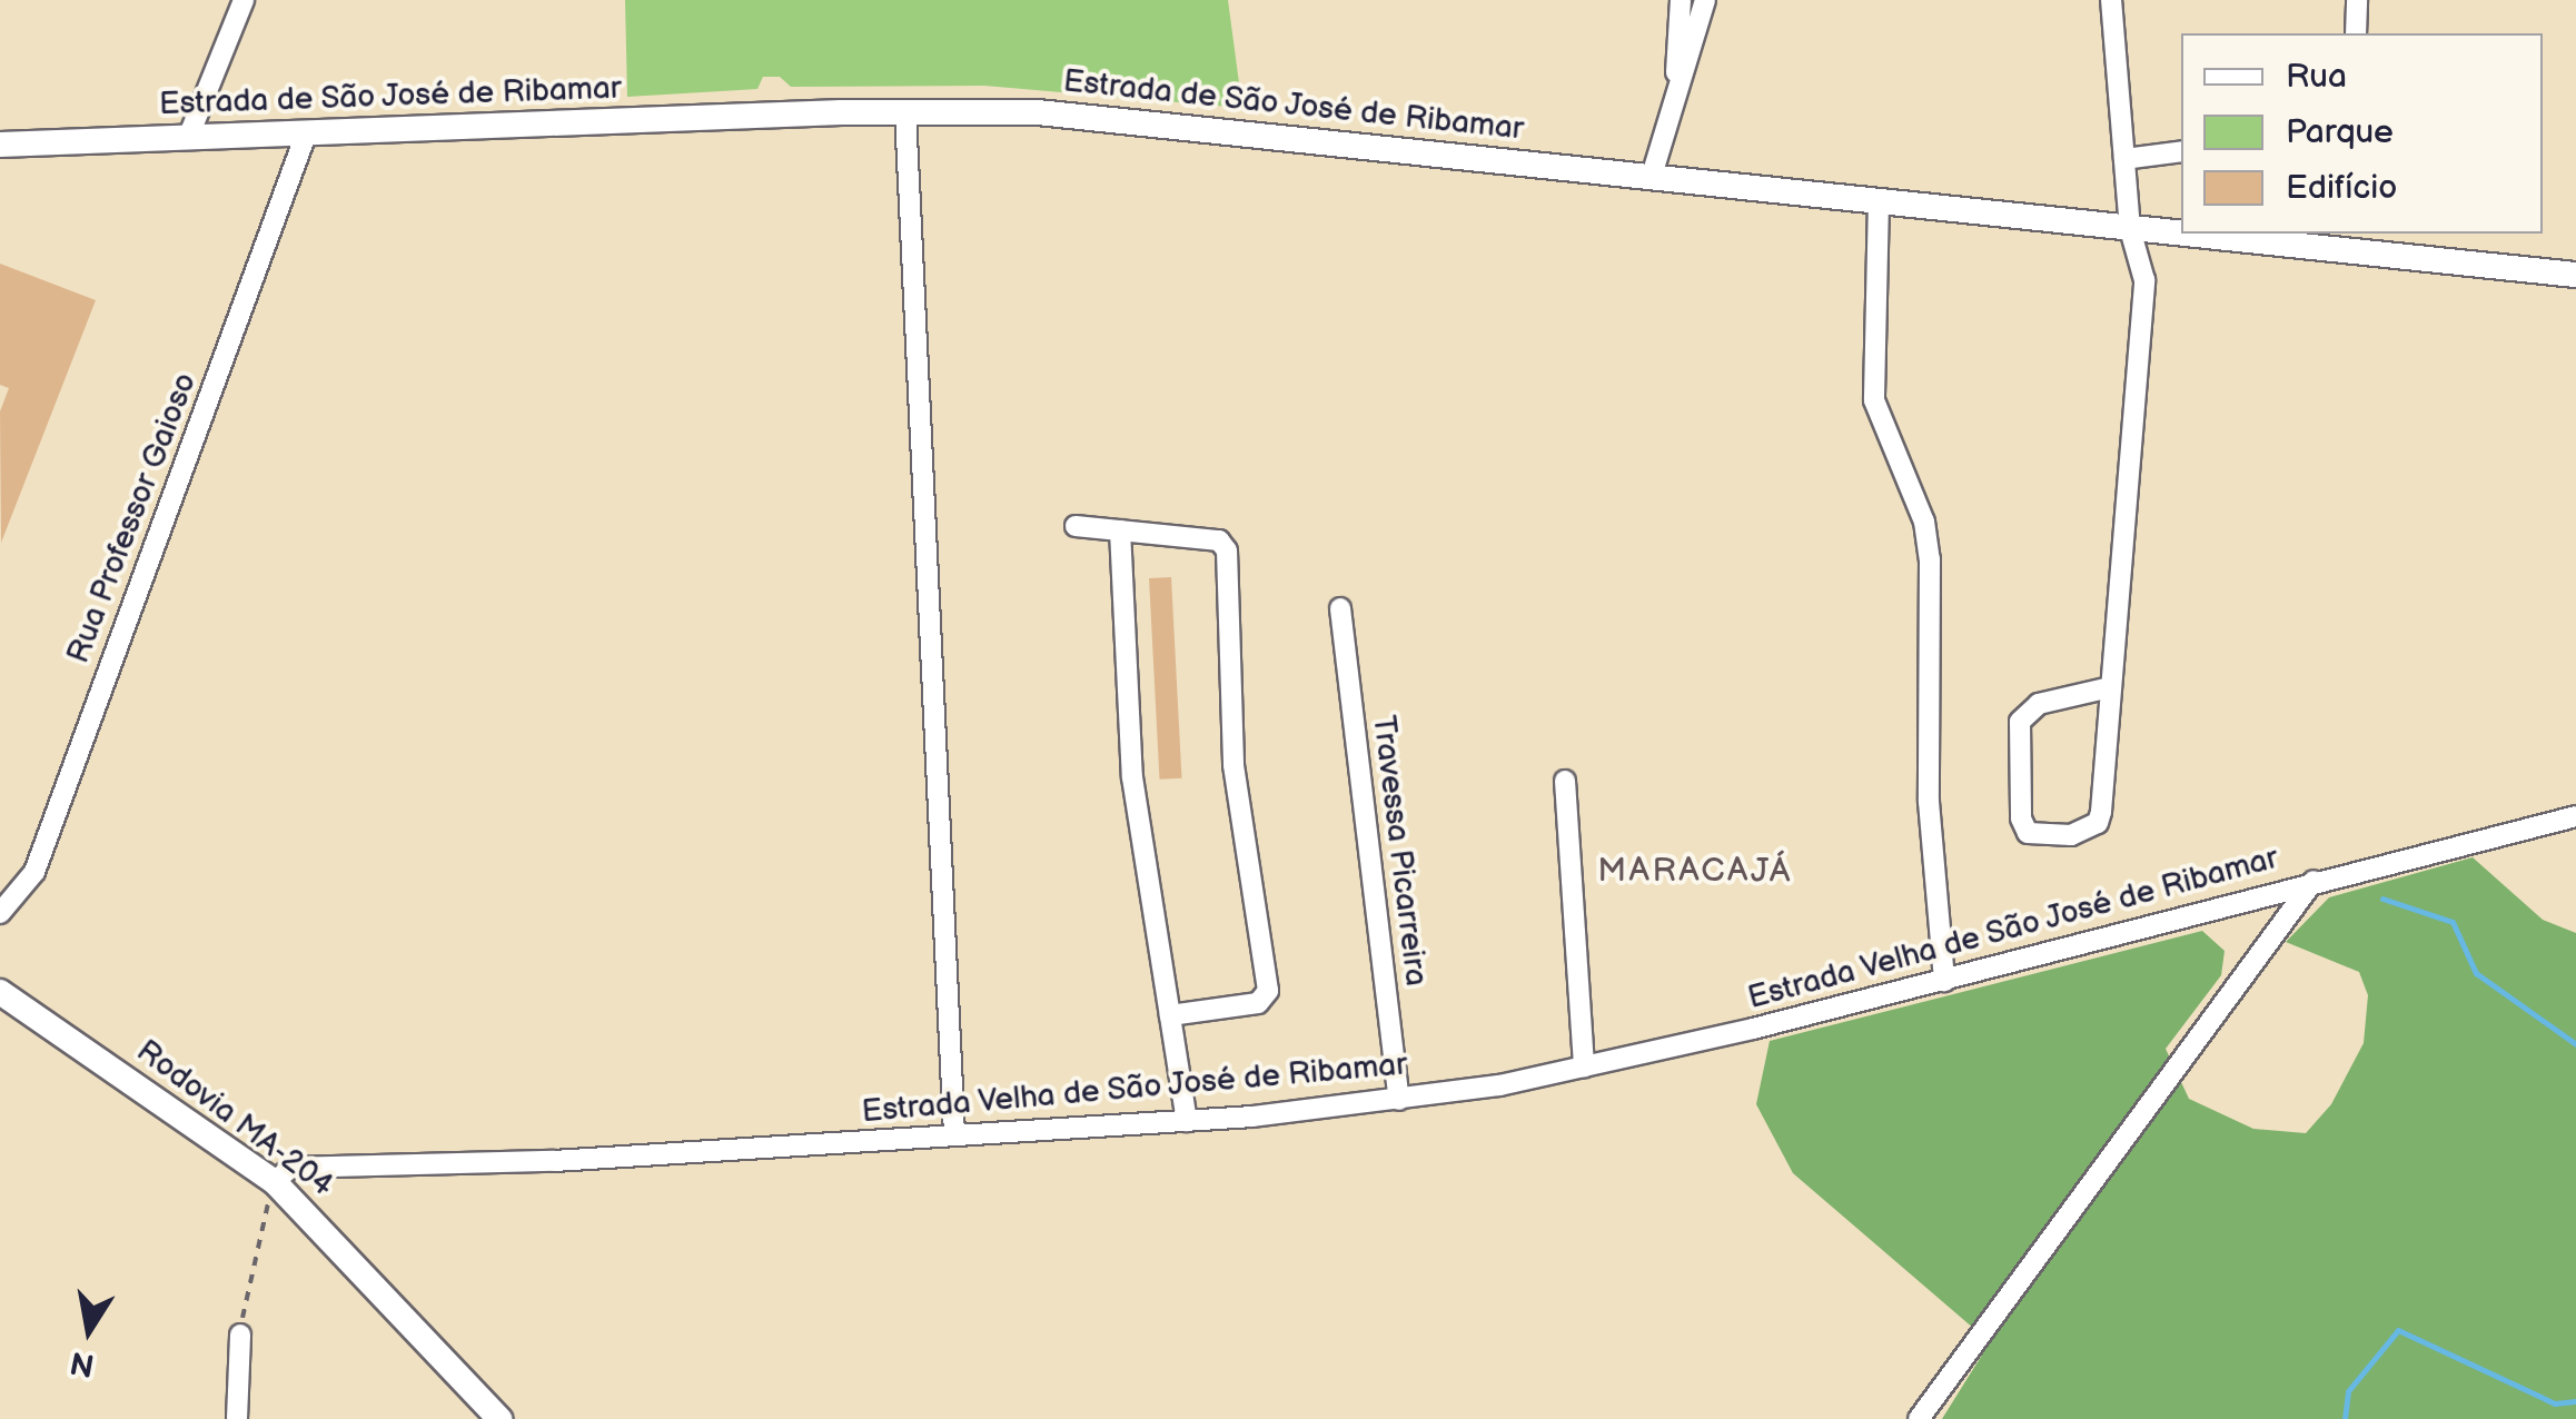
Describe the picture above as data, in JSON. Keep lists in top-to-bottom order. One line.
{"streets":{"main road":["Estrada de São José de Ribamar","Rodovia MA-204"],"street":["Rua Professor Gaioso","Travessa Picarreira","Estrada Velha de São José de Ribamar"]},"crossings":[["Estrada de São José de Ribamar","Rua Professor Gaioso"],["Travessa Picarreira","Estrada Velha de São José de Ribamar"],["Estrada Velha de São José de Ribamar","Rodovia MA-204"]],"districts":["MARACAJÁ"],"legend":["Rua","Parque","Edifício"],"north":"bottom"}
